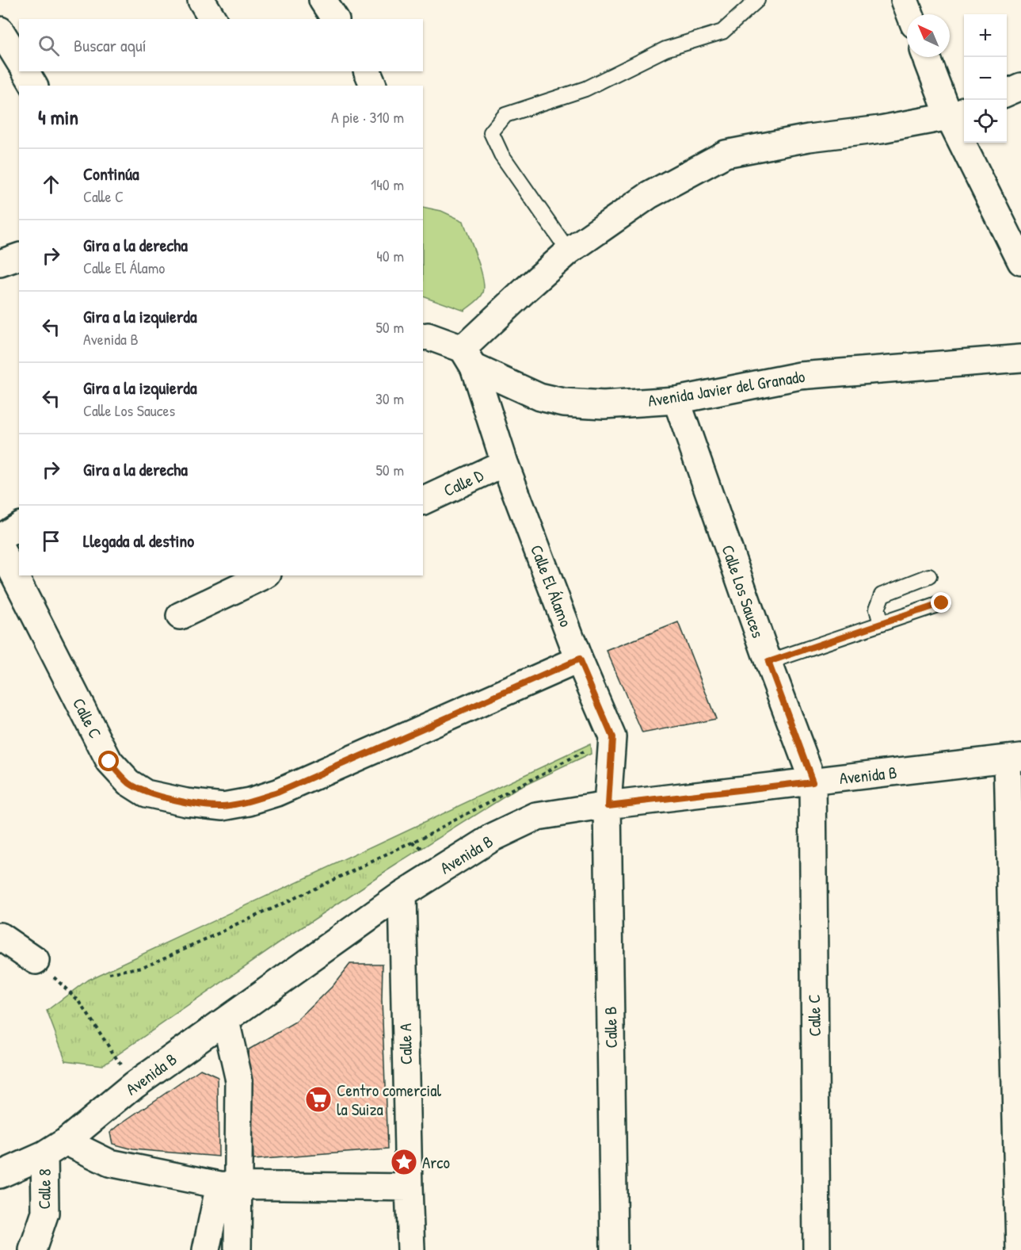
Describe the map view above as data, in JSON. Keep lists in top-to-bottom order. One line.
{"streets":{"street":["Avenida Javier del Granado","Calle D","Calle El Álamo","Calle Los Sauces","Calle C","Avenida B","Calle B","Calle A","Calle 8"]},"crossings":[["Avenida Javier del Granado","Calle El Álamo"],["Avenida Javier del Granado","Calle Los Sauces"],["Calle D","Calle El Álamo"],["Calle El Álamo","Calle C"],["Calle El Álamo","Avenida B"],["Calle El Álamo","Calle B"],["Calle Los Sauces","Calle C"],["Calle Los Sauces","Avenida B"],["Calle C","Avenida B"],["Avenida B","Calle B"],["Avenida B","Calle A"],["Avenida B","Calle 8"]],"places":{"supermarket":["Centro comercial la Suiza"],"place":["Arco"]},"north":"top left","page":{"map_buttons":["+","−"],"search":"Buscar aquí","heading":["4 min","A pie · 310 m"],"list":[["Continúa","Calle C","140 m"],["Gira a la derecha","Calle El Álamo","40 m"],["Gira a la izquierda","Avenida B","50 m"],["Gira a la izquierda","Calle Los Sauces","30 m"],["Gira a la derecha","50 m"],"Llegada al destino"]}}
